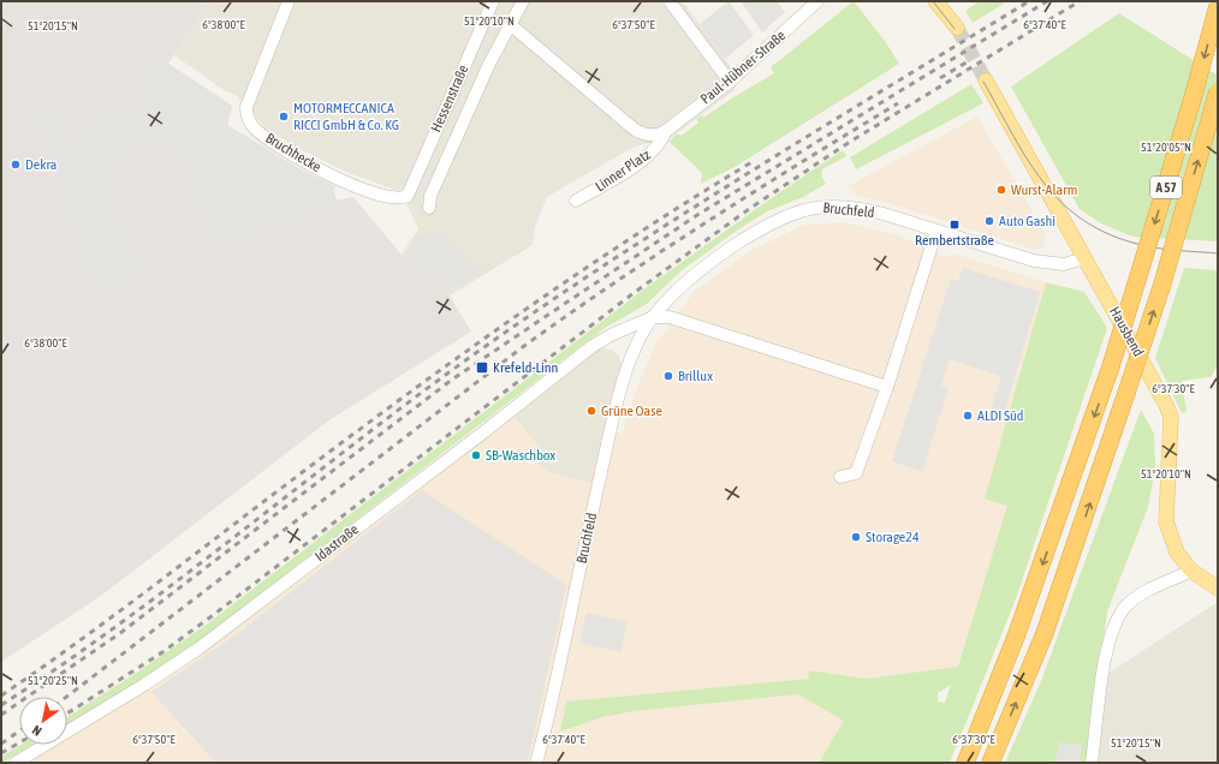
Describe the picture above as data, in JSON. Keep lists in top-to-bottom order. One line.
{"streets":{"highway":["A 57"],"main road":["Hausbend"],"street":["Paul-Hübner-Straße","Hessenstraße","Bruchhecke","Linner Platz","Bruchfeld","Idastraße"]},"crossings":[["Paul-Hübner-Straße","Linner Platz"],["Hessenstraße","Bruchhecke"],["Bruchfeld","Hausbend"],["Bruchfeld","Idastraße"]],"places":{"other":["MOTORMECCANICA RICCI GmbH & Co. KG","Dekra","Wurst-Alarm","Auto Gashi","Brillux","Grüne Oase","ALDI Süd","SB-Waschbox","Storage24"],"transit":["Rembertstraße","Krefeld-Linn"]},"north":"bottom left","coordinates":["51°20'10\"N","6°38'00\"E","6°37'50\"E","6°37'40\"E","51°20'15\"N","51°20'05\"N","6°37'30\"E","51°20'25\"N"]}
